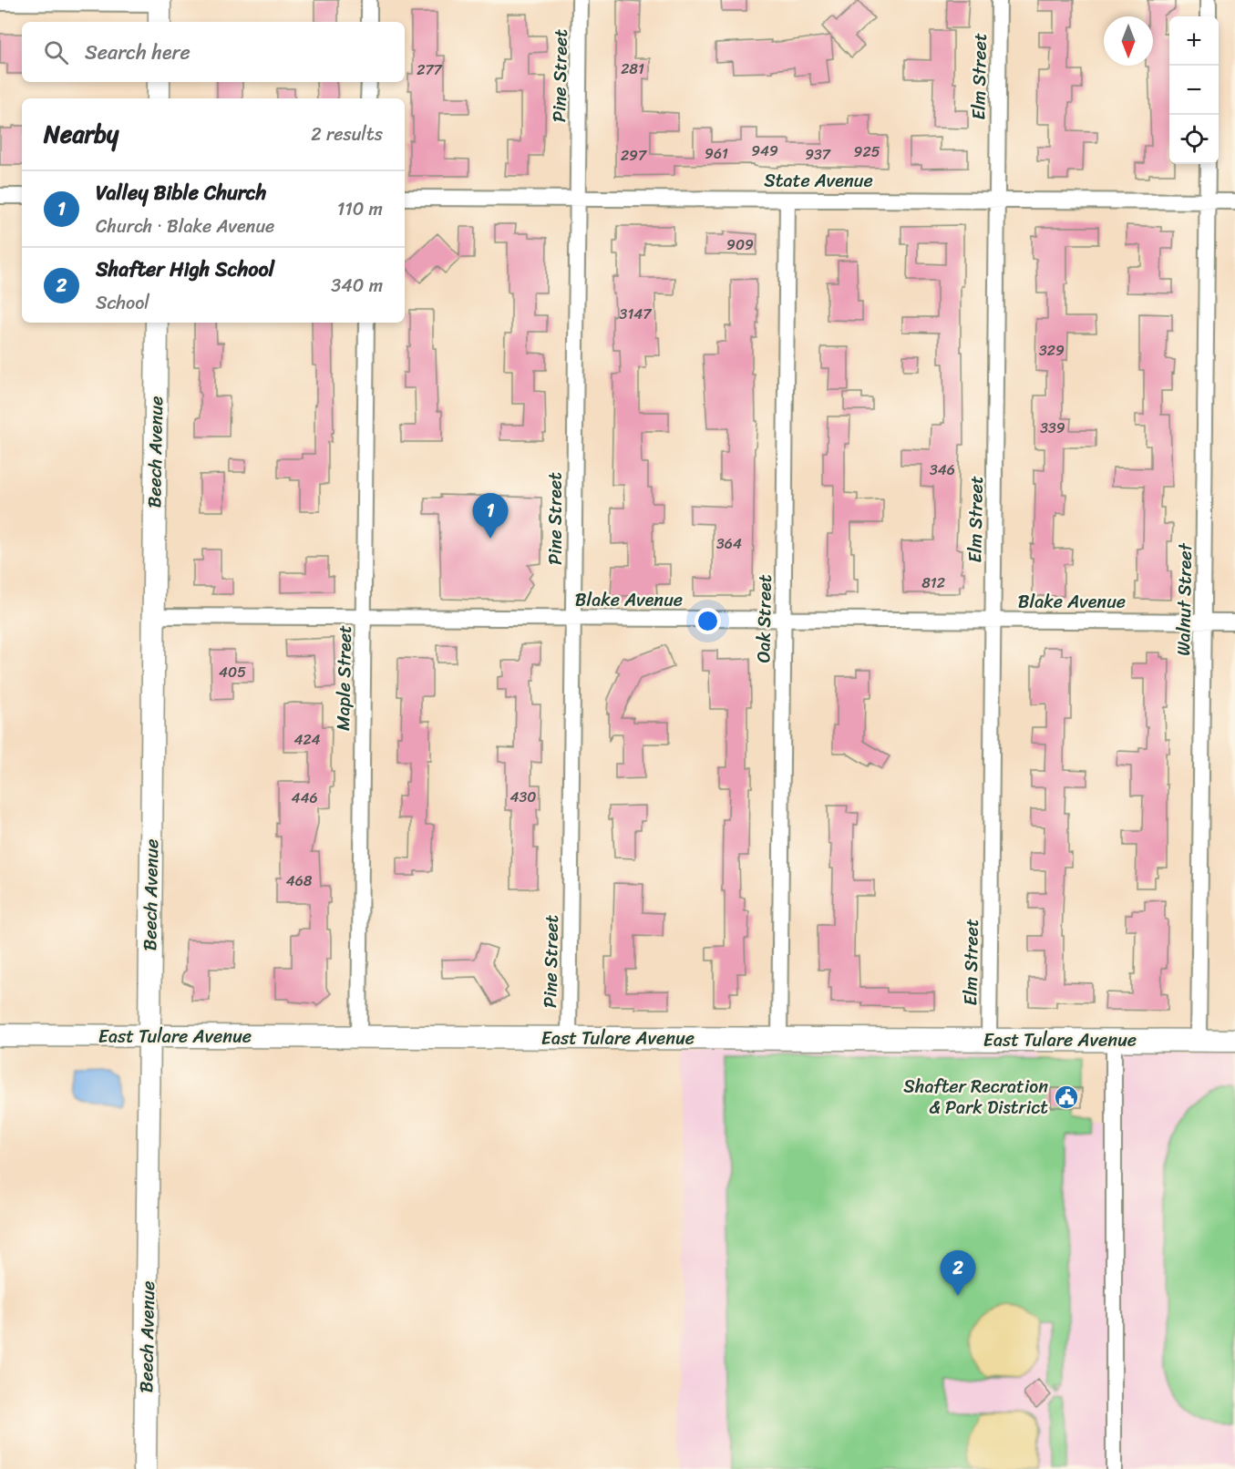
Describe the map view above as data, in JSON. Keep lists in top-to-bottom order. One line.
{"streets":{"street":["Pine Street","Elm Street","State Avenue","Beech Avenue","Blake Avenue","Walnut Street","Oak Street","Maple Street","East Tulare Avenue"]},"crossings":[["Pine Street","State Avenue"],["Pine Street","Blake Avenue"],["Pine Street","East Tulare Avenue"],["Elm Street","State Avenue"],["Elm Street","Blake Avenue"],["Elm Street","East Tulare Avenue"],["State Avenue","Walnut Street"],["State Avenue","Oak Street"],["Beech Avenue","Blake Avenue"],["Beech Avenue","East Tulare Avenue"],["Blake Avenue","Walnut Street"],["Blake Avenue","Oak Street"],["Blake Avenue","Maple Street"],["Walnut Street","East Tulare Avenue"],["Oak Street","East Tulare Avenue"],["Maple Street","East Tulare Avenue"]],"places":{"public building":["Shafter Recration & Park District"]},"house_numbers":["281","277","949","925","961","937","297","909","3147","329","339","346","364","812","405","424","430","446","468"],"north":"bottom","page":{"map_buttons":["+","−"],"search":"Search here","heading":["Nearby","2 results"],"list":[{"mark":"1","name":"Valley Bible Church","note":"Church · Blake Avenue","value":"110 m"},{"mark":"2","name":"Shafter High School","note":"School","value":"340 m"}],"pins":["1","2"]}}
